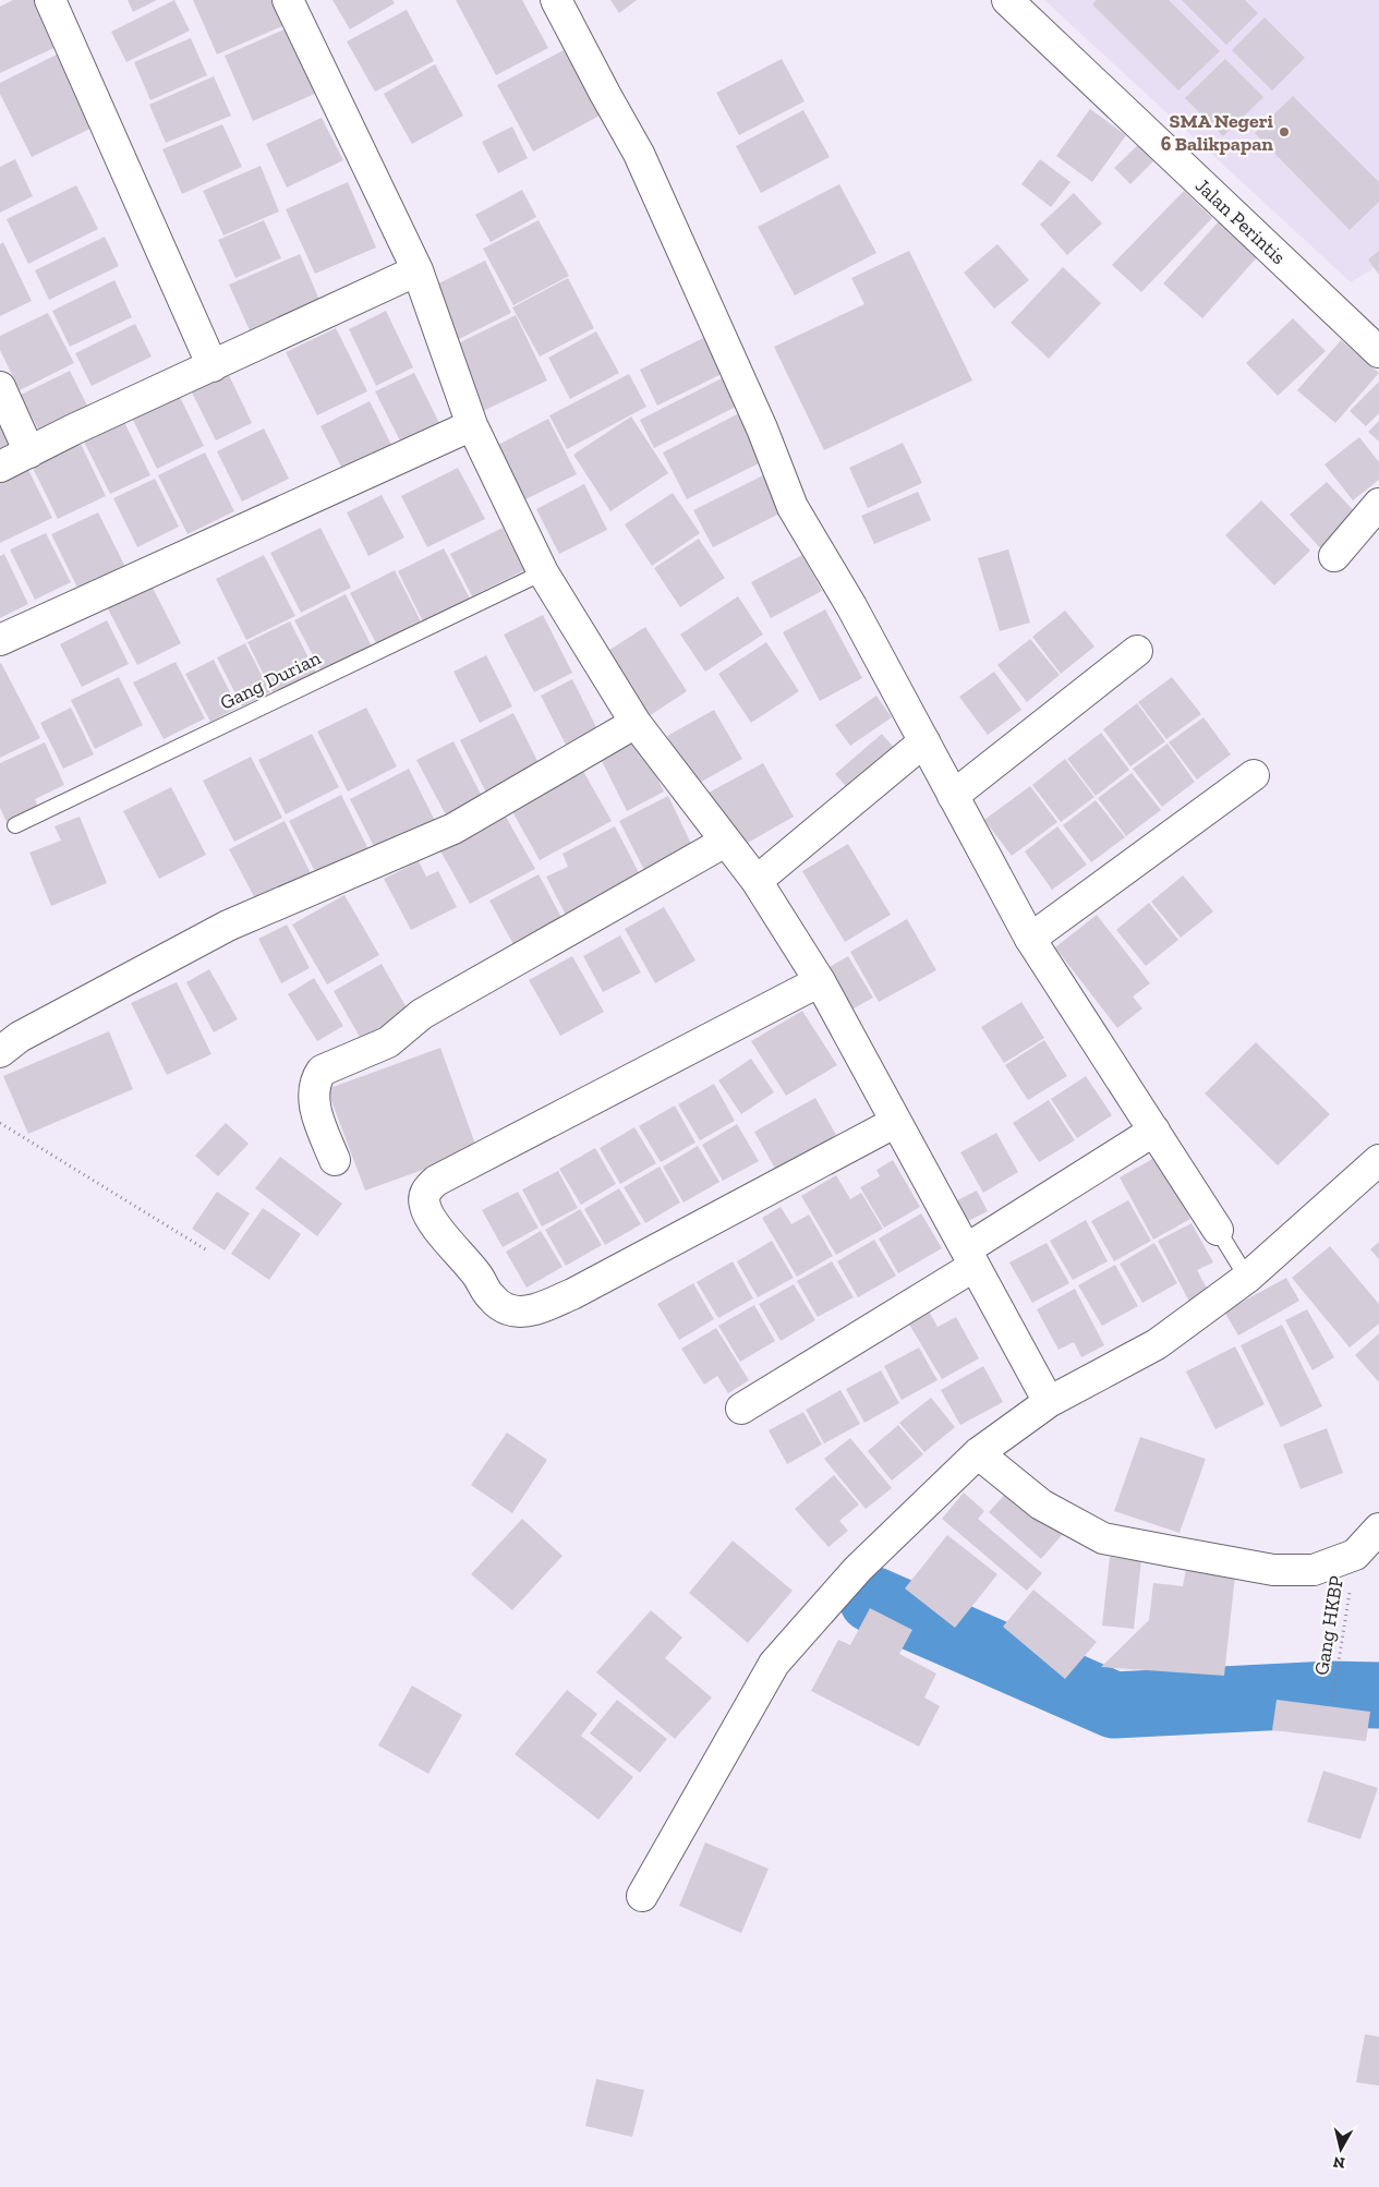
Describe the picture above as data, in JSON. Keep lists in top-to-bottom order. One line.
{"streets":{"street":["Jalan Perintis"],"lane":["Gang Durian"],"path":["Gang HKBP"]},"places":["SMA Negeri 6 Balikpapan"],"north":"bottom"}
